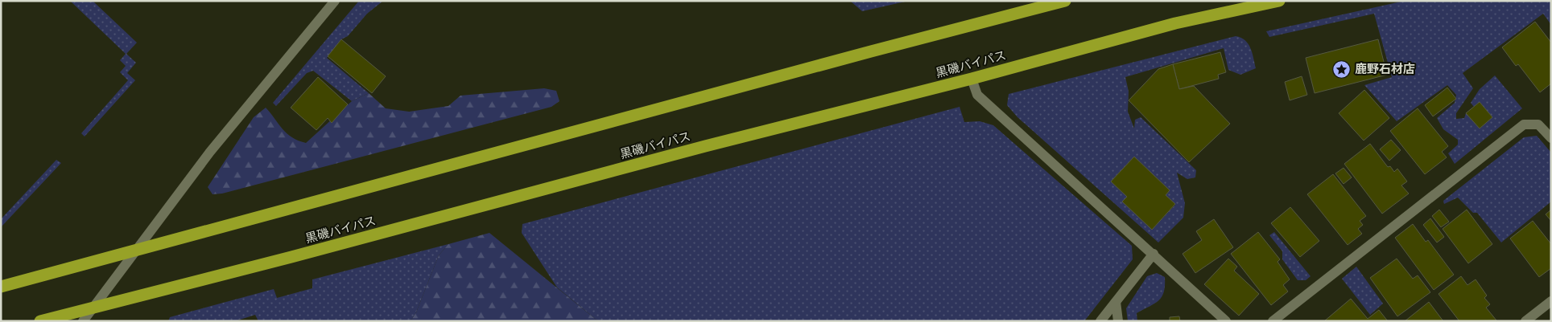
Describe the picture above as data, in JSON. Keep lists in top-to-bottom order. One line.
{"streets":{"highway":["黒磯バイパス"]},"places":{"place":["鹿野石材店"]}}
